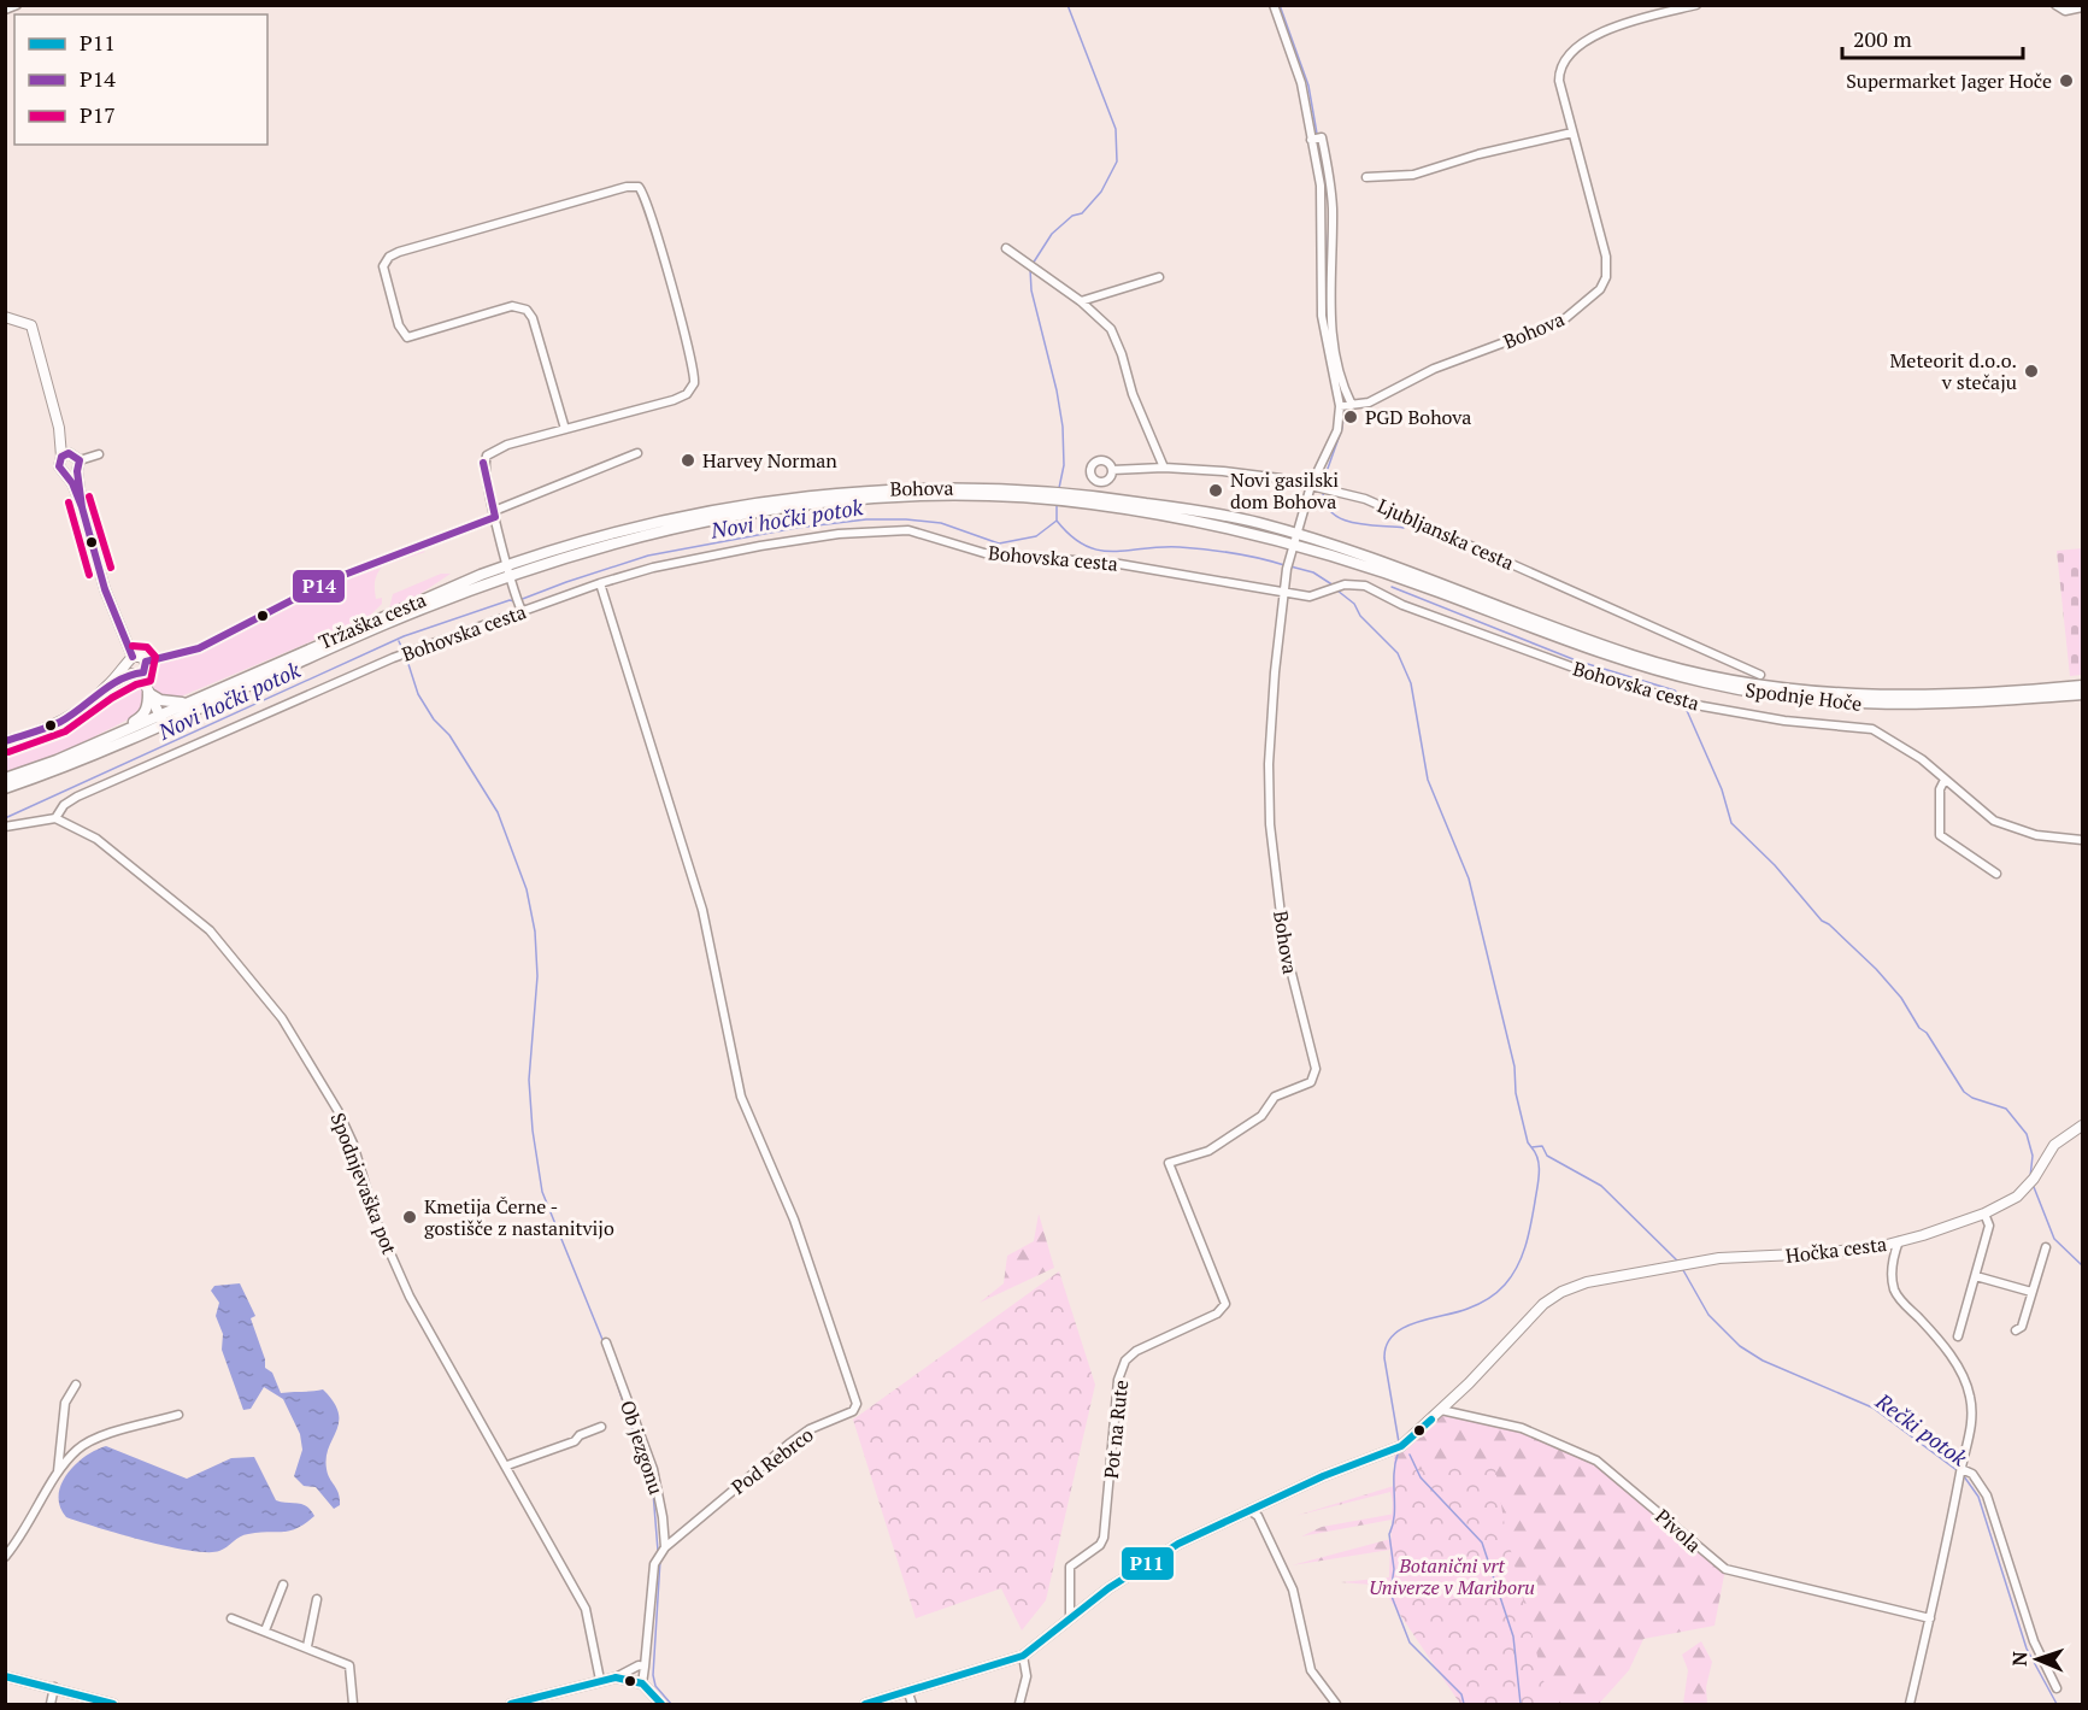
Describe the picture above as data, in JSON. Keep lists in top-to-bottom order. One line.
{"streets":{"main road":["Bohova","Tržaška cesta","Spodnje Hoče"],"street":["Ljubljanska cesta","Bohovska cesta","Spodnjevaška pot","Hočka cesta","Pot na Rute","Ob jezgonu","Pod Rebrco","Pivola"]},"crossings":[["Bohova","Ljubljanska cesta"],["Bohova","Bohovska cesta"],["Bohova","Tržaška cesta"],["Bohova","Spodnje Hoče"],["Bohova","Pot na Rute"],["Bohovska cesta","Spodnjevaška pot"],["Bohovska cesta","Pod Rebrco"],["Hočka cesta","Pivola"],["Ob jezgonu","Pod Rebrco"]],"water":["Novi hočki potok","Rečki potok"],"parks":["Botanični vrt Univerze v Mariboru"],"places":["Supermarket Jager Hoče","Meteorit d.o.o. v stečaju","PGD Bohova","Harvey Norman","Novi gasilski dom Bohova","Kmetija Černe - gostišče z nastanitvijo"],"lines":["transit line P14","transit line P17","transit line P11"],"legend":["P11","P14","P17"],"scale_bar":"200 m","north":"left"}
